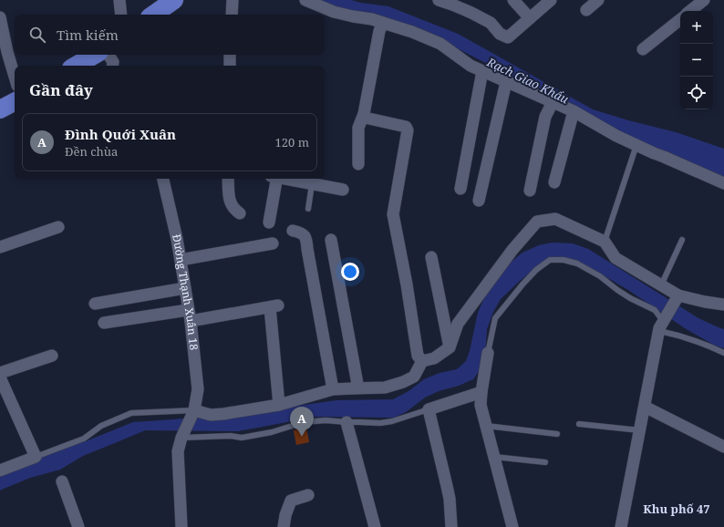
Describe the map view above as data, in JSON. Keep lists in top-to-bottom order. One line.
{"streets":{"street":["Đường Thạnh Xuân 18"]},"districts":["Khu phố 47"],"water":["Rạch Giao Khẩu"],"page":{"map_buttons":["+","−"],"search":"Tìm kiếm","heading":"Gần đây","list":[{"mark":"A","name":"Đình Quới Xuân","note":"Đền chùa","value":"120 m"}],"pins":"A"}}
